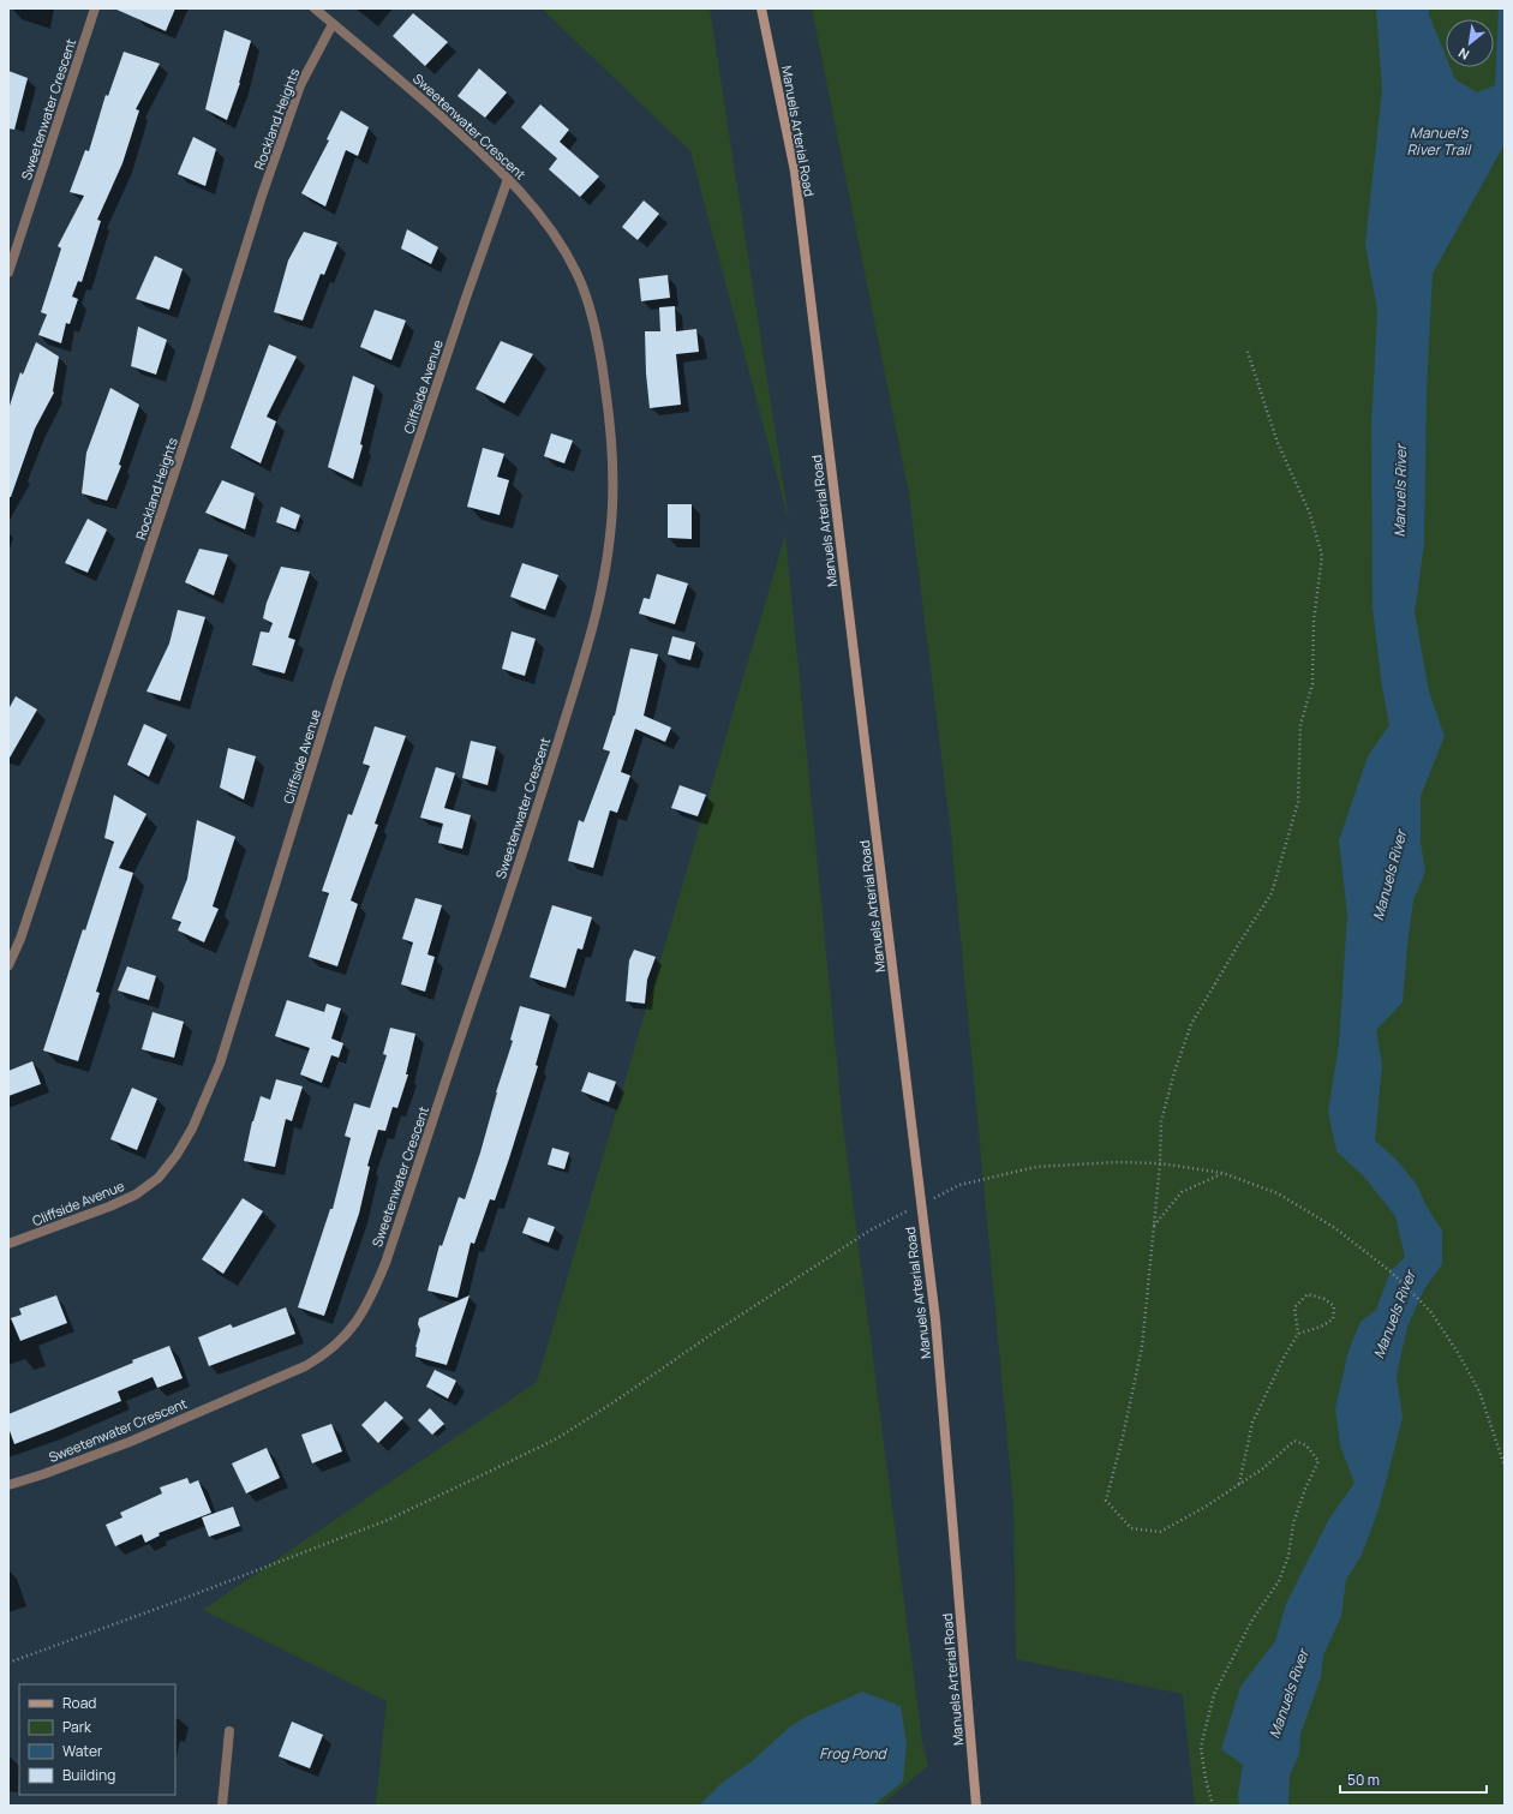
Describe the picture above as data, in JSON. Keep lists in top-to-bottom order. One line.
{"streets":{"main road":["Manuels Arterial Road"],"street":["Sweetenwater Crescent","Rockland Heights","Cliffside Avenue"]},"crossings":[["Sweetenwater Crescent","Rockland Heights"],["Sweetenwater Crescent","Cliffside Avenue"]],"water":["Manuel's River Trail","Manuels River","Frog Pond"],"legend":["Road","Park","Water","Building"],"scale_bar":"50 m","north":"bottom left"}
